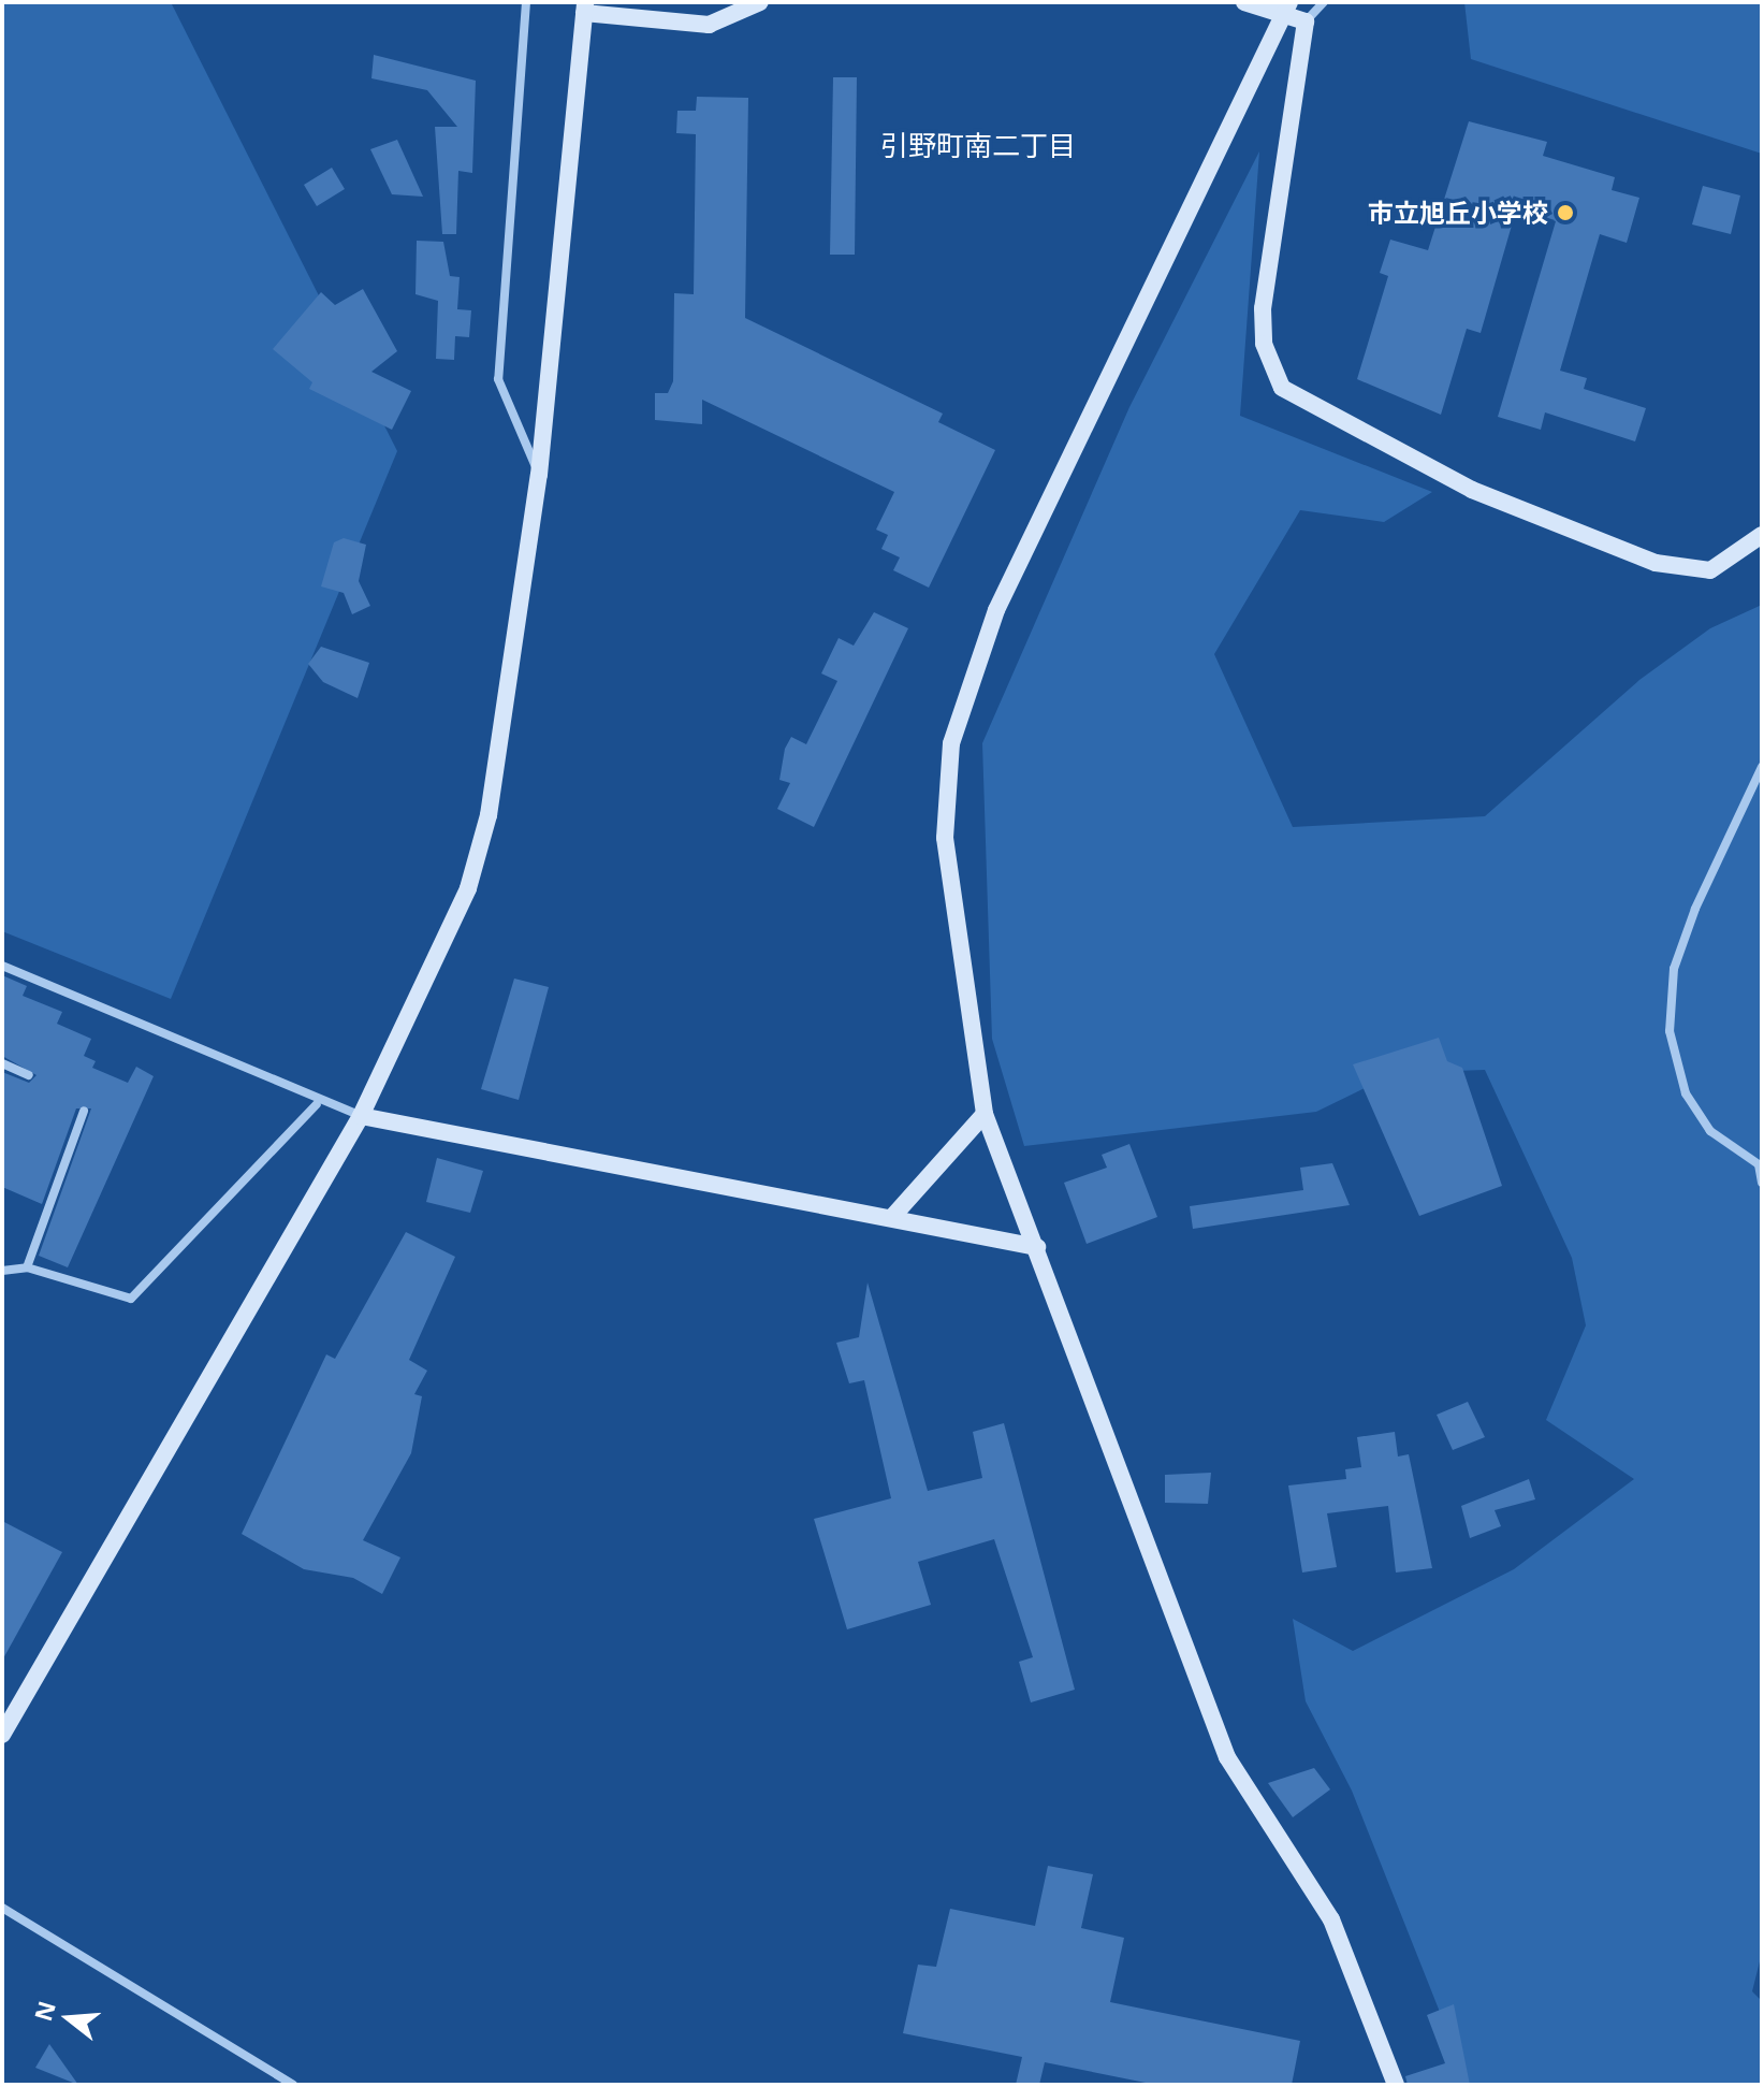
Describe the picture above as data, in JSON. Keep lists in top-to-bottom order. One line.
{"districts":["引野町南二丁目"],"places":["市立旭丘小学校"],"north":"left"}
